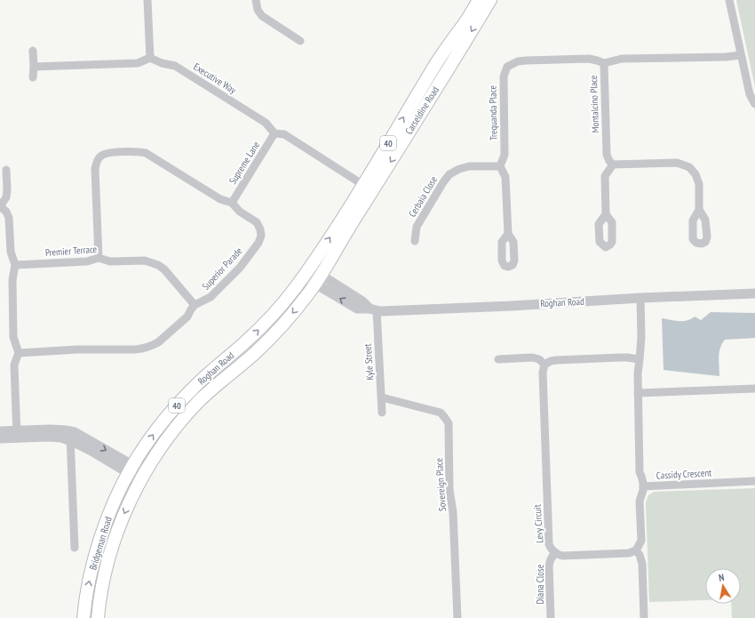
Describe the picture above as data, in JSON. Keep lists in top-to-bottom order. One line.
{"streets":{"main road":["Carseldine Road","40","Roghan Road","Bridgeman Road"],"street":["Executive Way","Montalcino Place","Trequanda Place","Supreme Lane","Cerbaia Close","Premier Terrace","Superior Parade","Kyle Street","Cassidy Crescent","Sovereign Place","Levy Circuit","Diana Close"]},"crossings":[["Executive Way","Carseldine Road"],["Executive Way","Supreme Lane"],["Montalcino Place","Trequanda Place"],["Carseldine Road","Roghan Road"],["Trequanda Place","Cerbaia Close"],["Supreme Lane","Superior Parade"],["Premier Terrace","Superior Parade"],["Roghan Road","Kyle Street"],["Roghan Road","Cassidy Crescent"],["Roghan Road","Bridgeman Road"],["Kyle Street","Sovereign Place"],["Levy Circuit","Diana Close"]],"north":"top"}
